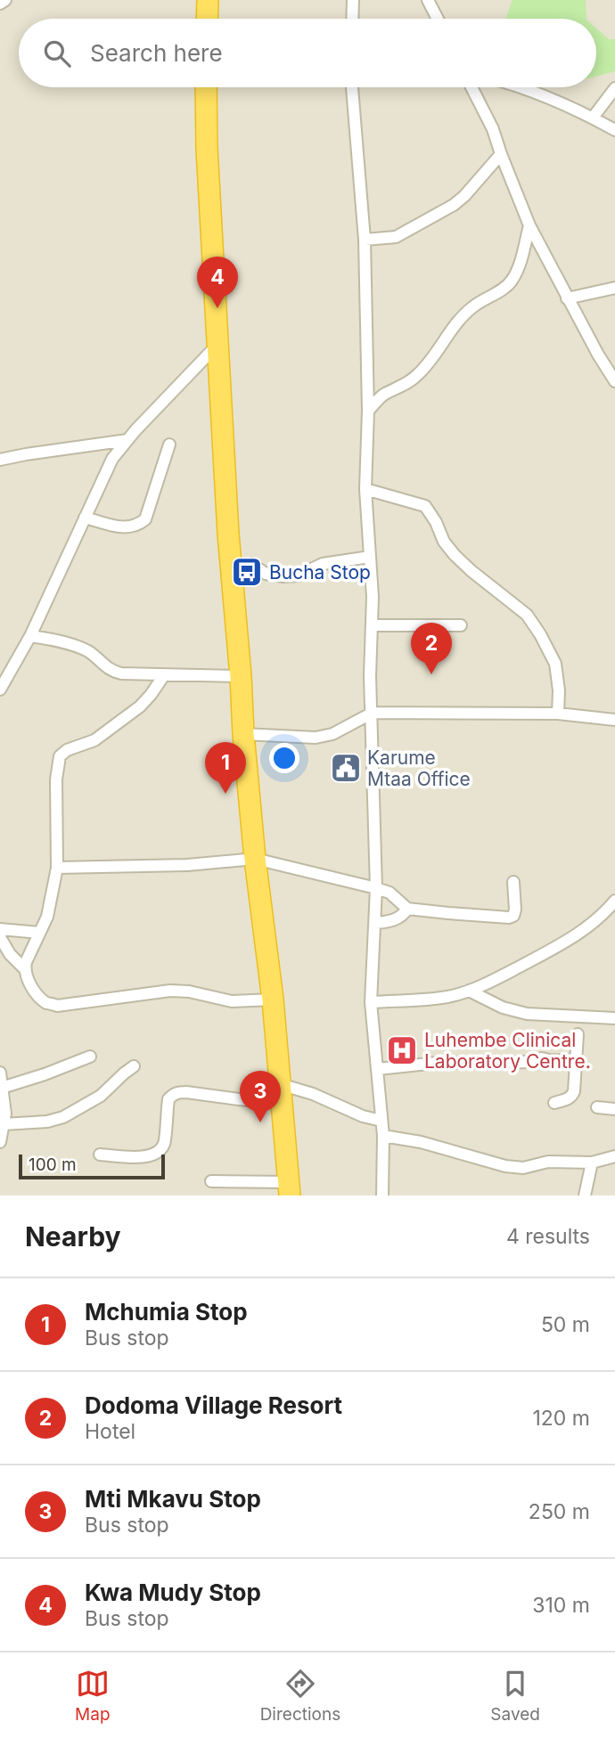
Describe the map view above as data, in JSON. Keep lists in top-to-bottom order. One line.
{"places":{"bus stop":["Bucha Stop"],"public building":["Karume Mtaa Office"],"hospital":["Luhembe Clinical Laboratory Centre."]},"scale_bar":"100 m","page":{"search":"Search here","pins":["4","2","1","3"],"scale":"100 m","heading":["Nearby","4 results"],"list":[{"mark":"1","name":"Mchumia Stop","note":"Bus stop","value":"50 m"},{"mark":"2","name":"Dodoma Village Resort","note":"Hotel","value":"120 m"},{"mark":"3","name":"Mti Mkavu Stop","note":"Bus stop","value":"250 m"},{"mark":"4","name":"Kwa Mudy Stop","note":"Bus stop","value":"310 m"}],"nav":["Map","Directions","Saved"]}}
